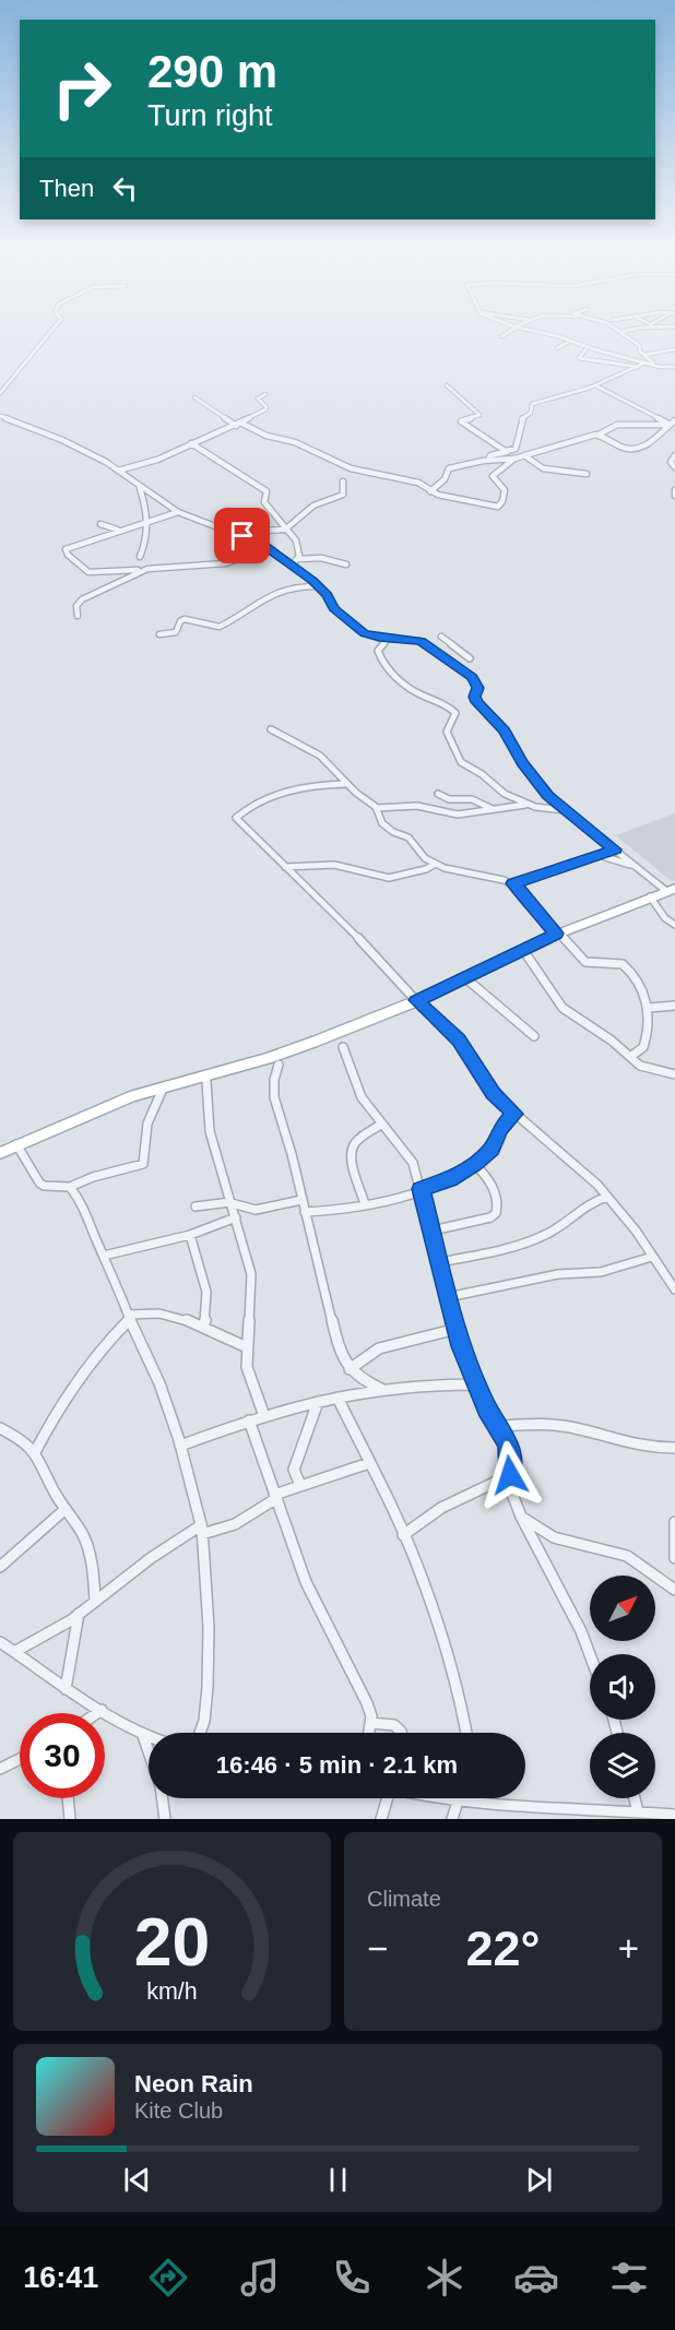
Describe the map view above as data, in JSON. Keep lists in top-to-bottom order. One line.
{"north":"top right","page":{"turn":["290 m","Turn right"],"then":"Then","limit":"30","trip":"16:46 · 5 min · 2.1 km","tile":"Climate","heat":["−","22°","+"],"song":["Neon Rain","Kite Club"],"tabs":"16:41","gauge":["20","km/h"]}}
